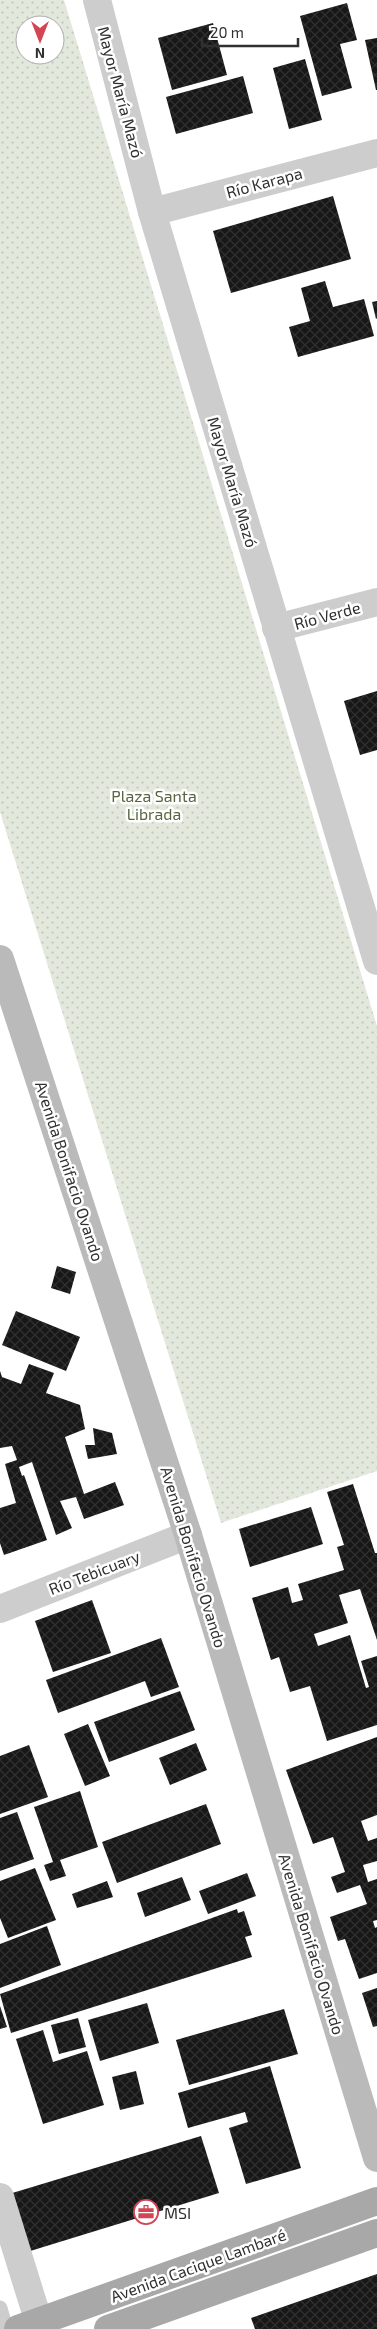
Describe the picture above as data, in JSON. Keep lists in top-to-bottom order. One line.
{"streets":{"main road":["Avenida Bonifacio Ovando","Avenida Cacique Lambaré"],"street":["Mayor María Mazó","Río Karapa","Río Verde","Río Tebicuary"]},"crossings":[["Mayor María Mazó","Río Karapa"],["Mayor María Mazó","Río Verde"],["Avenida Bonifacio Ovando","Río Tebicuary"]],"parks":["Plaza Santa Librada"],"places":{"office":["MSI"]},"scale_bar":"20 m","north":"bottom"}
